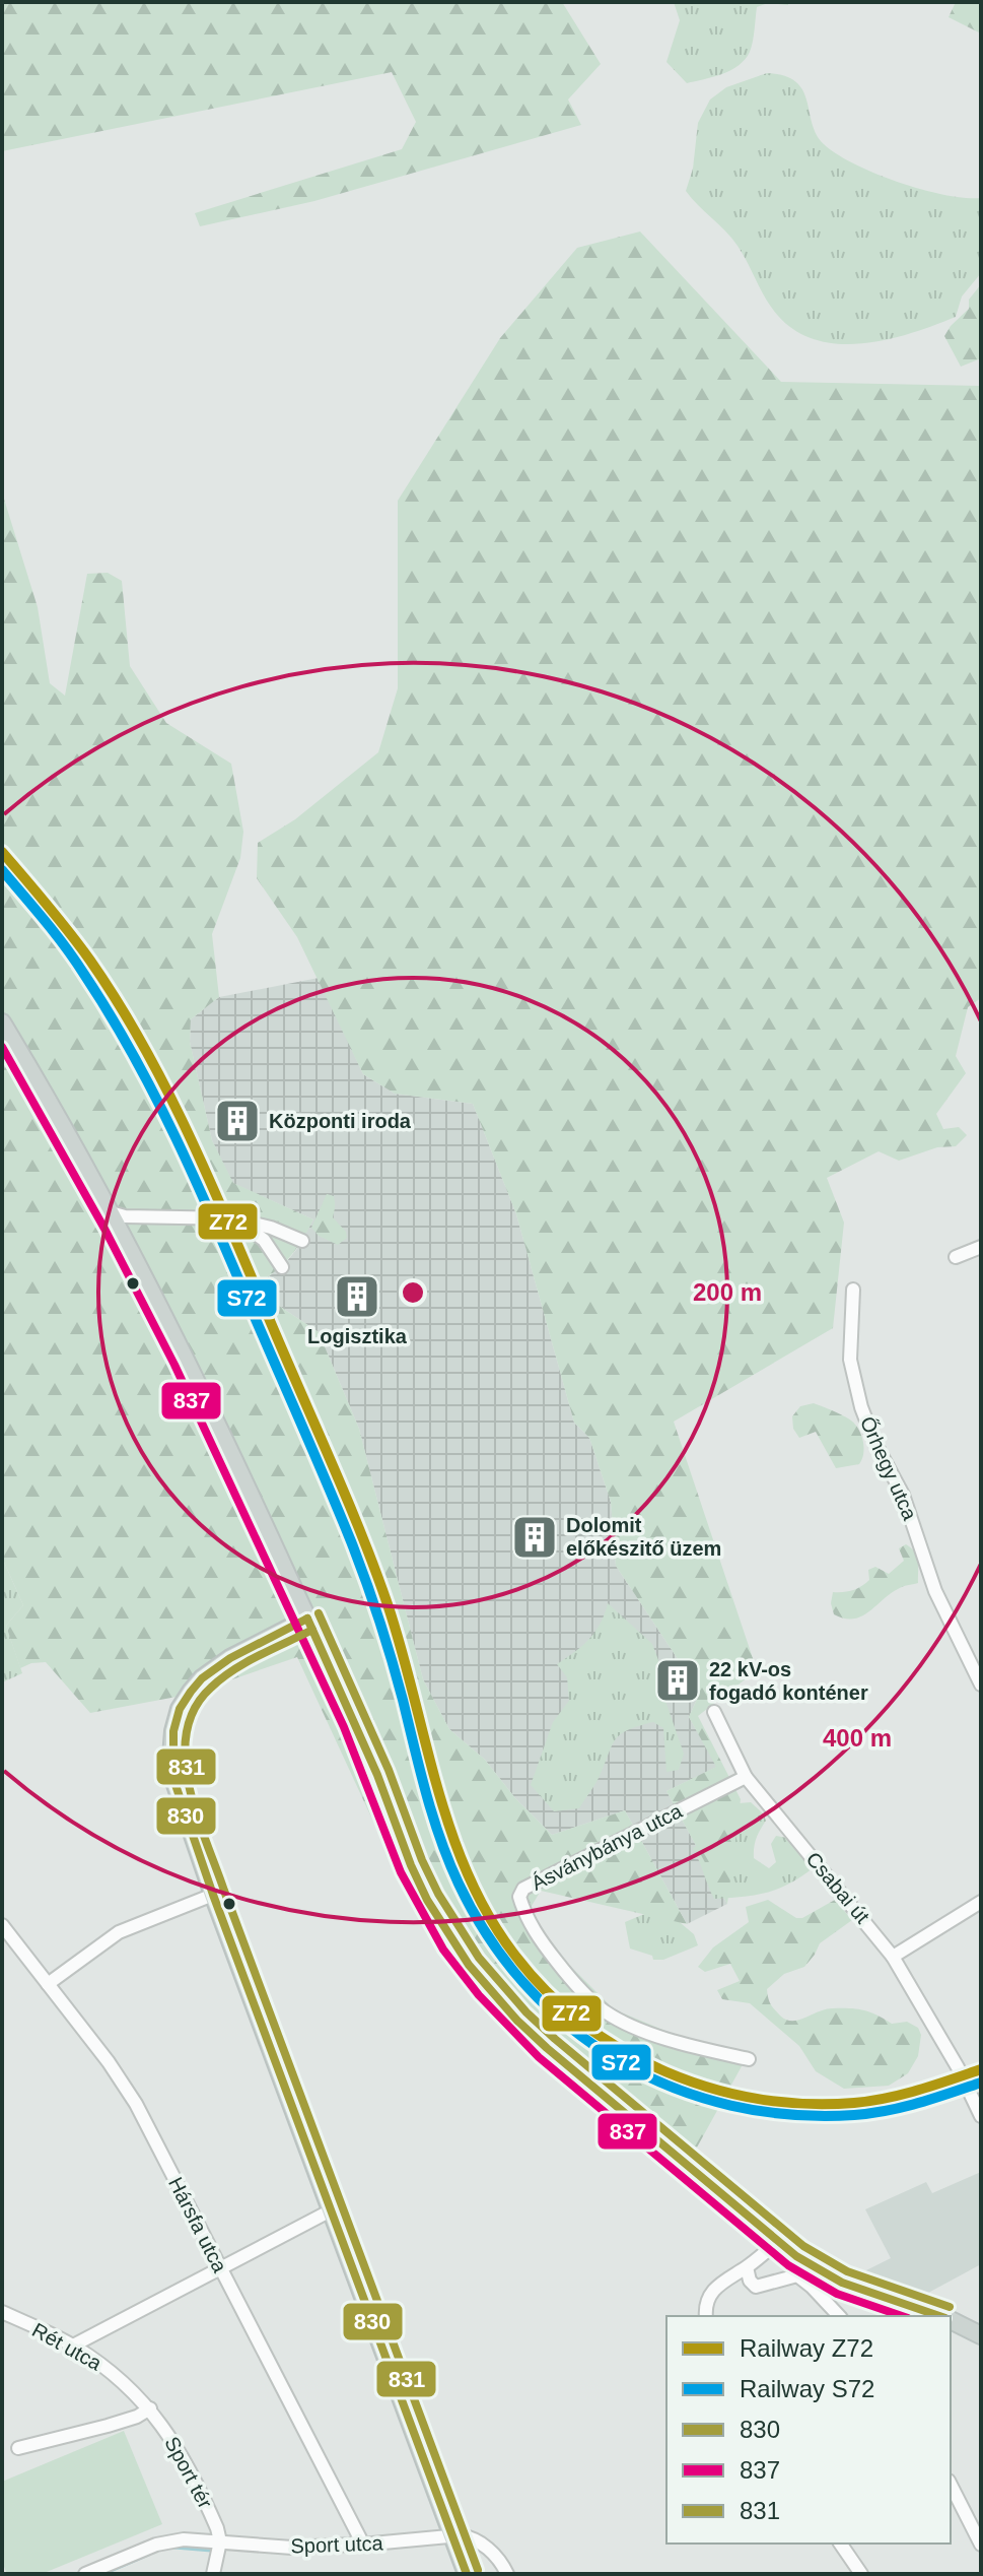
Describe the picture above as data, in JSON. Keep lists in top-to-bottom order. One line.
{"streets":{"street":["Őrhegy utca","Ásványbánya utca","Csabai út","Hársfa utca","Rét utca","Sport tér","Sport utca"]},"crossings":[["Ásványbánya utca","Csabai út"],["Hársfa utca","Sport utca"],["Rét utca","Sport tér"],["Sport tér","Sport utca"]],"places":{"building":["Központi iroda","Logisztika","Dolomit előkészitő üzem","22 kV-os fogadó konténer"]},"lines":["rail line Z72","rail line S72","transit line 837","transit line 831","transit line 830"],"legend":["Railway Z72","Railway S72","830","837","831"],"rings":["200 m","400 m"]}
